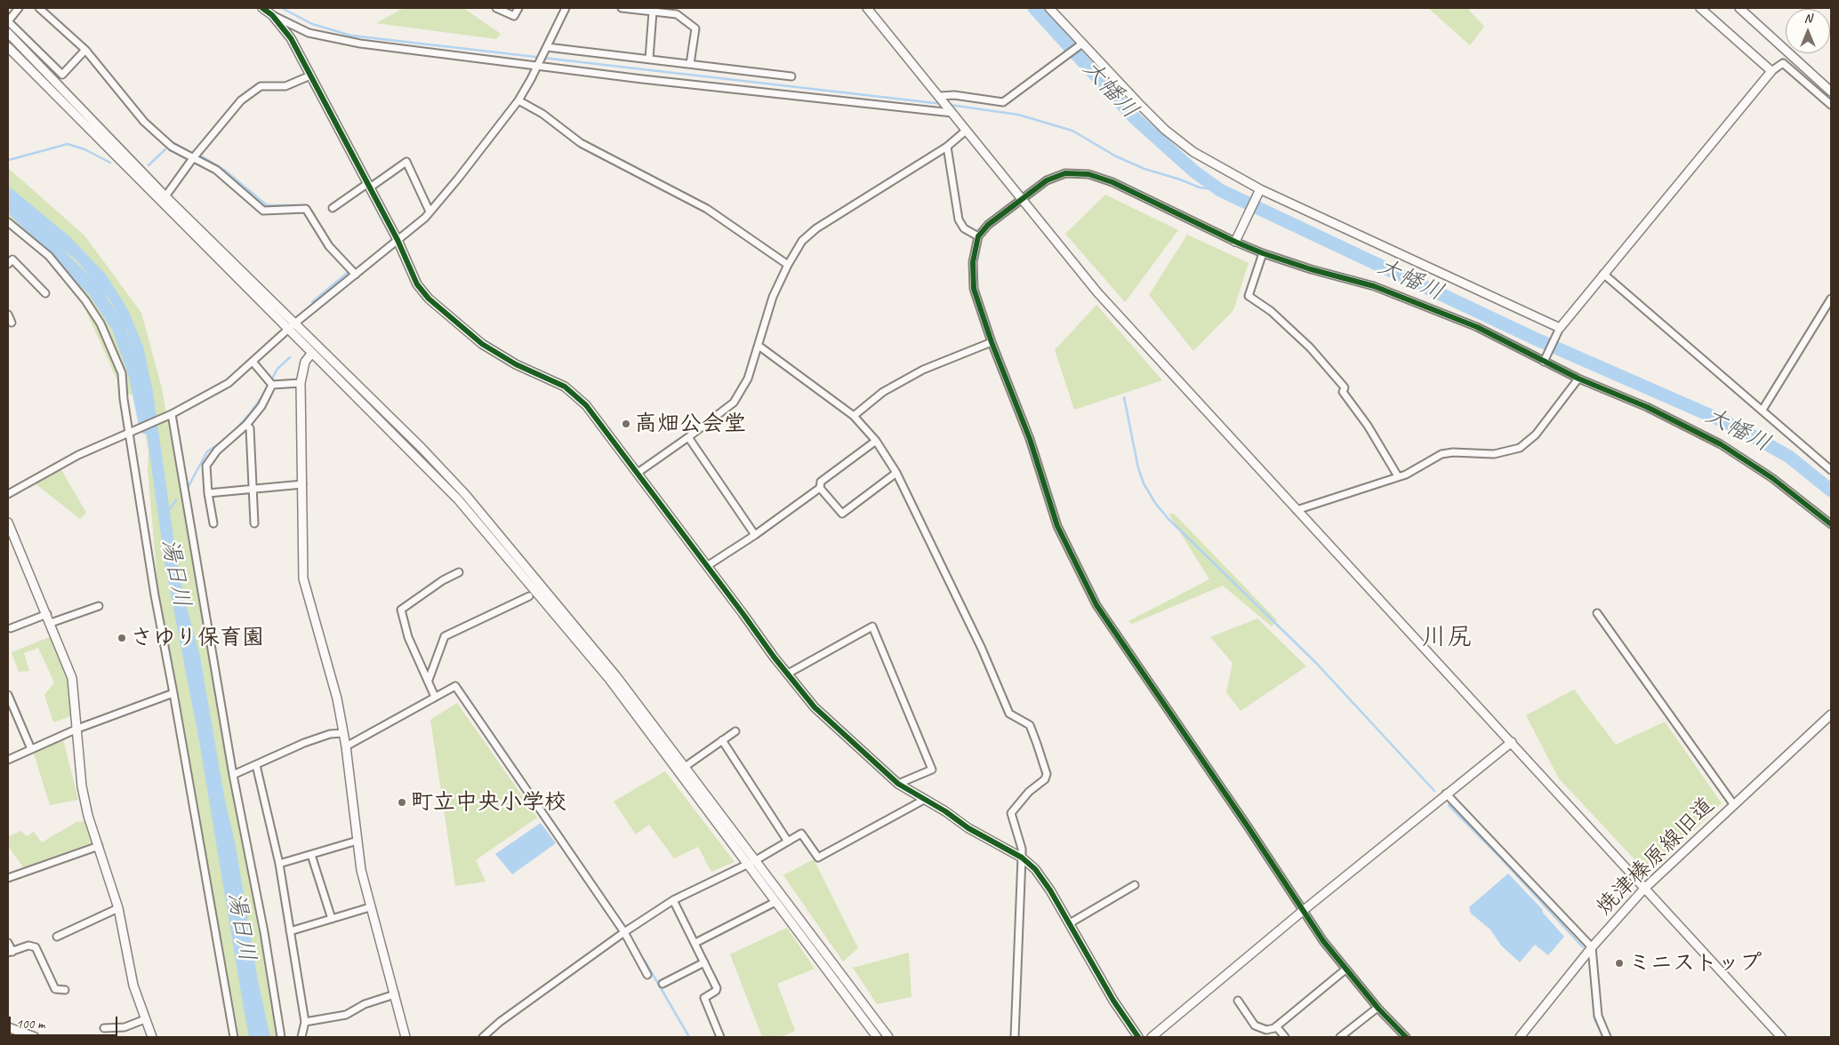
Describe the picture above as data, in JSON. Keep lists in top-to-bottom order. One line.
{"streets":{"street":["焼津榛原線旧道"]},"districts":["川尻"],"water":["大幡川","湯日川"],"places":["高畑公会堂","さゆり保育園","町立中央小学校","ミニストップ"],"scale_bar":"100 m","north":"top"}
